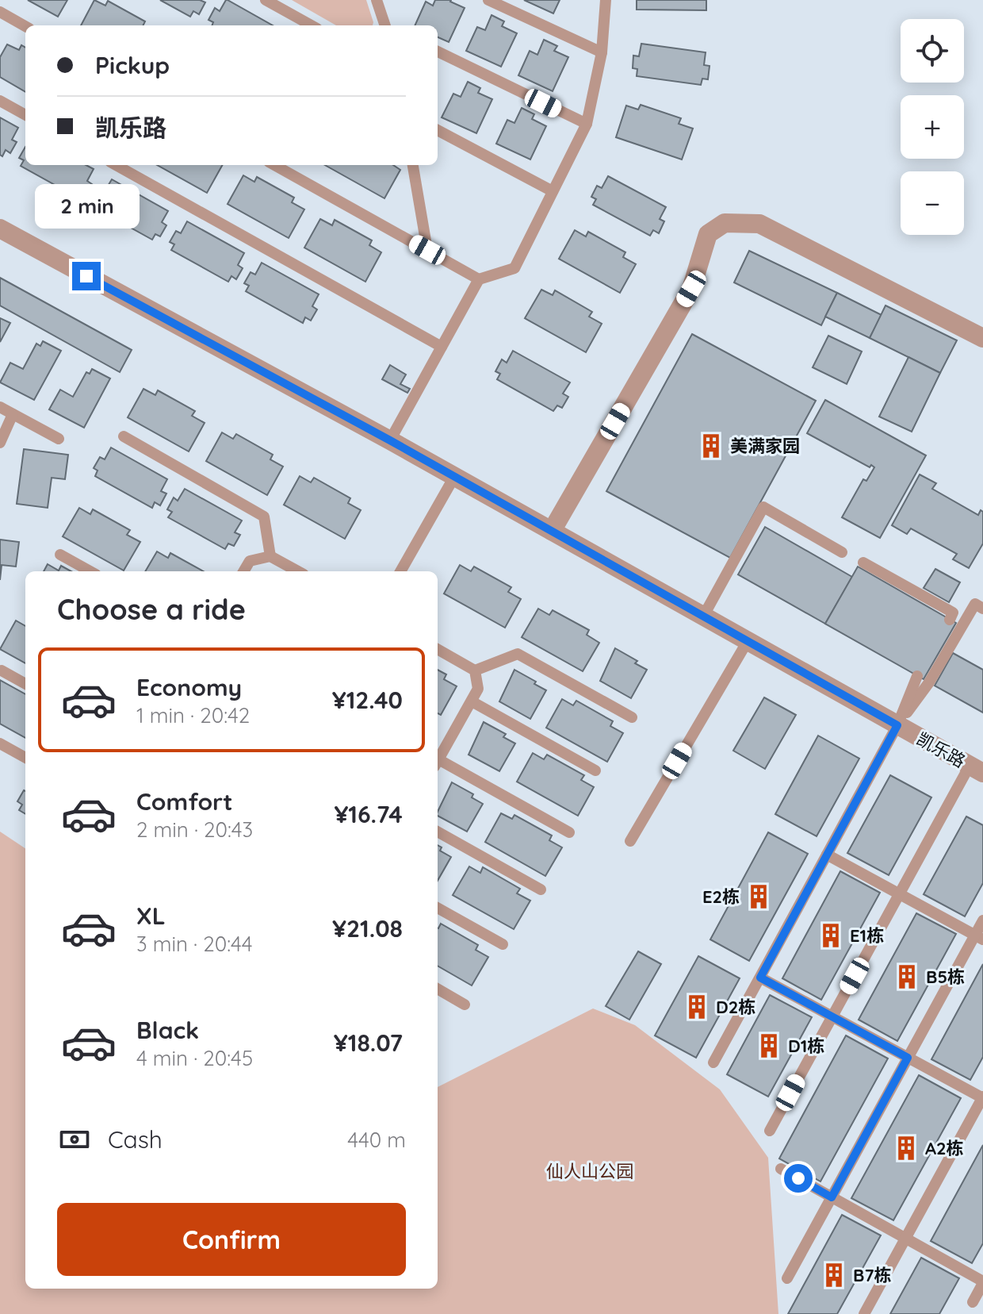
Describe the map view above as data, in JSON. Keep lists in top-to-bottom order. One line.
{"streets":{"street":["凯乐路"]},"parks":["仙人山公园"],"places":{"building":["美满家园","E2栋","E1栋","B5栋","D2栋","D1栋","A2栋","B7栋"]},"page":{"map_buttons":["+","−"],"banner":["Pickup","凯乐路"],"bubble":"2 min","heading":"Choose a ride","list":[{"name":"Economy","note":"1 min · 20:42","value":"¥12.40"},{"name":"Comfort","note":"2 min · 20:43","value":"¥16.74"},{"name":"XL","note":"3 min · 20:44","value":"¥21.08"},{"name":"Black","note":"4 min · 20:45","value":"¥18.07"}],"pay":["Cash","440 m"],"buttons":"Confirm"}}
